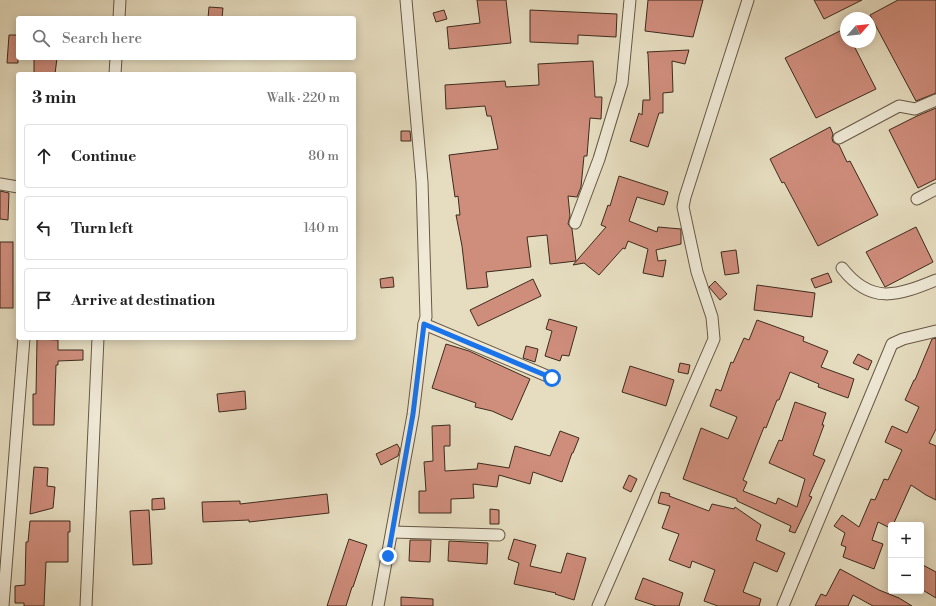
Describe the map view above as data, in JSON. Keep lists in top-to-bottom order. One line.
{"north":"top right","page":{"search":"Search here","heading":["3 min","Walk · 220 m"],"list":[["Continue","80 m"],["Turn left","140 m"],"Arrive at destination"],"map_buttons":["+","−"]}}
